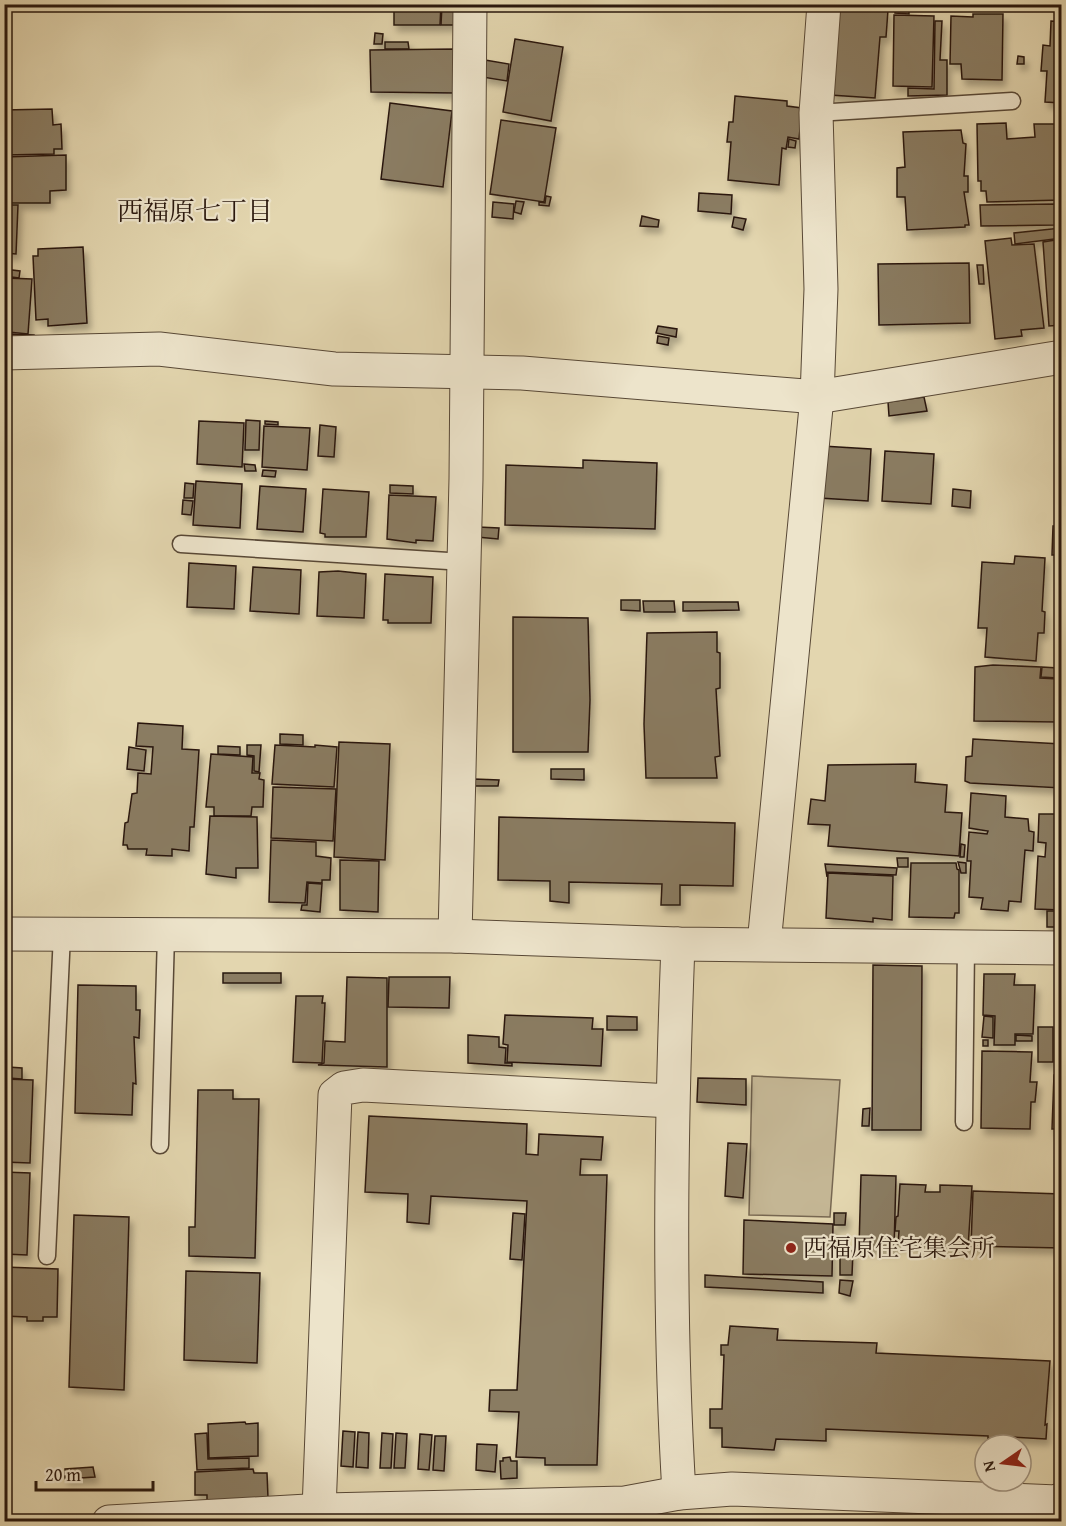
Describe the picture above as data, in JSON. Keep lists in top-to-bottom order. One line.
{"districts":["西福原七丁目"],"places":["西福原住宅集会所"],"scale_bar":"20 m","north":"left"}
